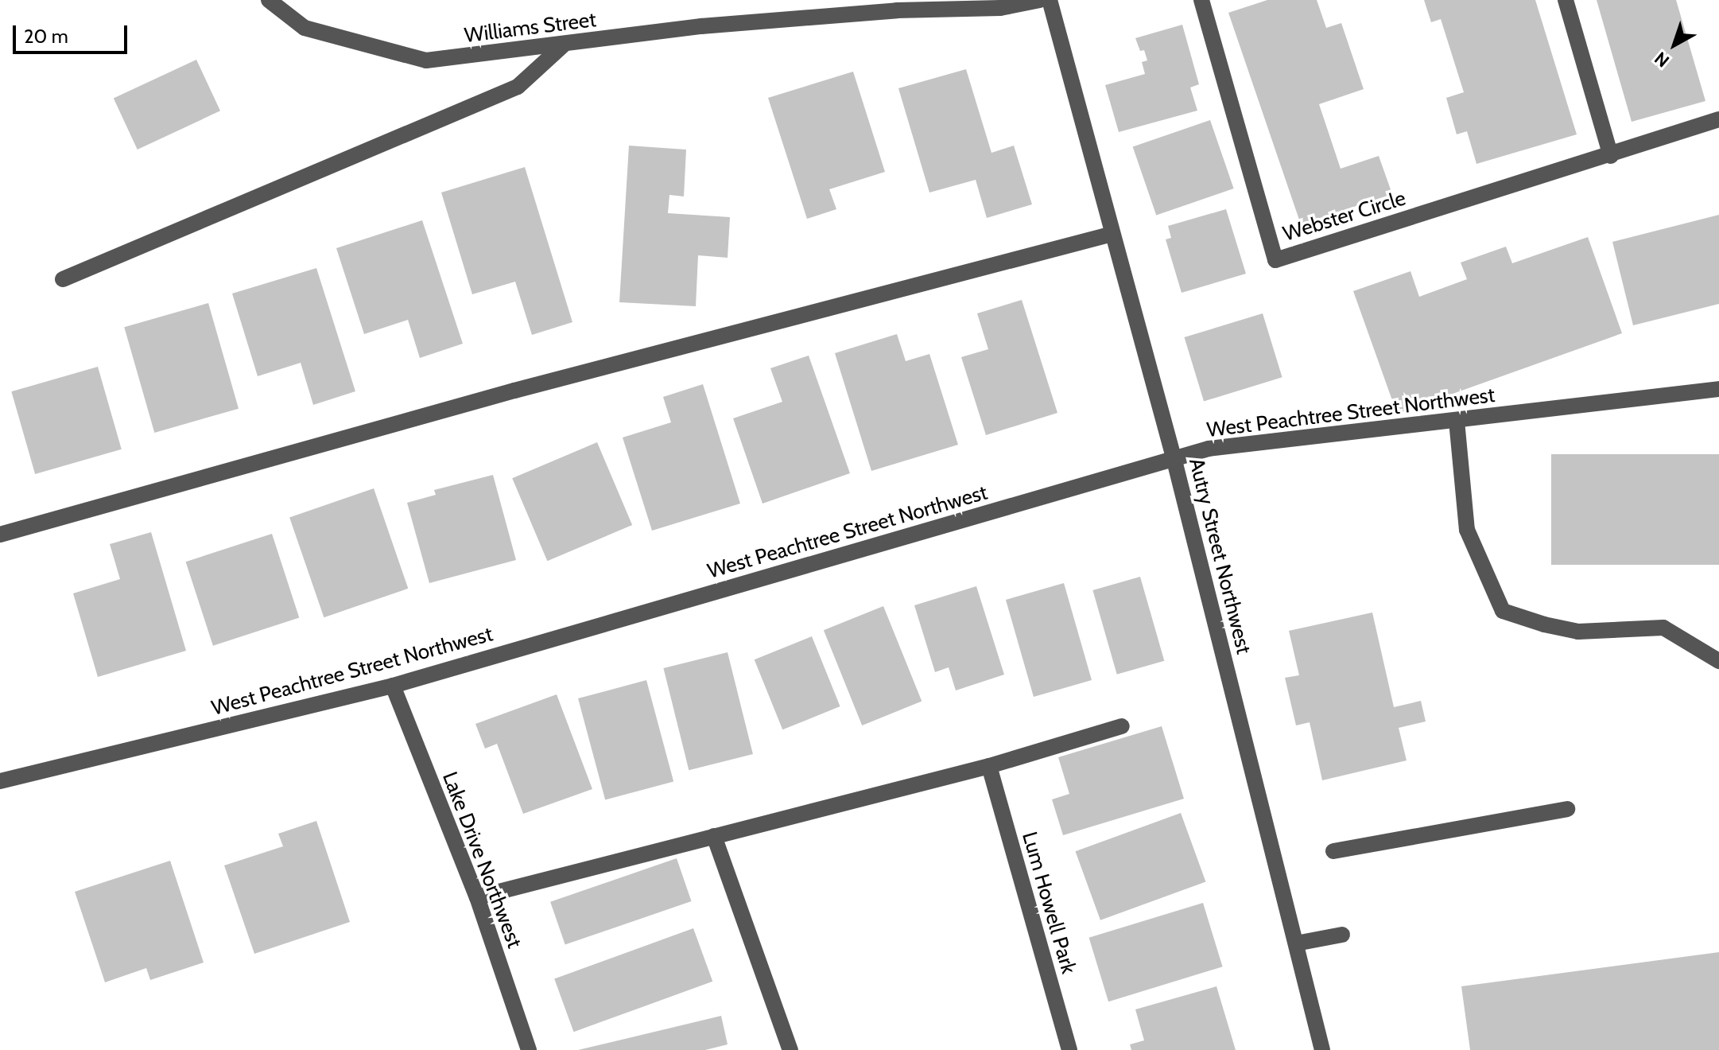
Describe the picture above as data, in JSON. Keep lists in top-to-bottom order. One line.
{"streets":{"street":["Williams Street","Webster Circle","West Peachtree Street Northwest","Autry Street Northwest","Lake Drive Northwest","Lum Howell Park"]},"crossings":[["West Peachtree Street Northwest","Autry Street Northwest"],["West Peachtree Street Northwest","Lake Drive Northwest"]],"scale_bar":"20 m","north":"bottom left"}
